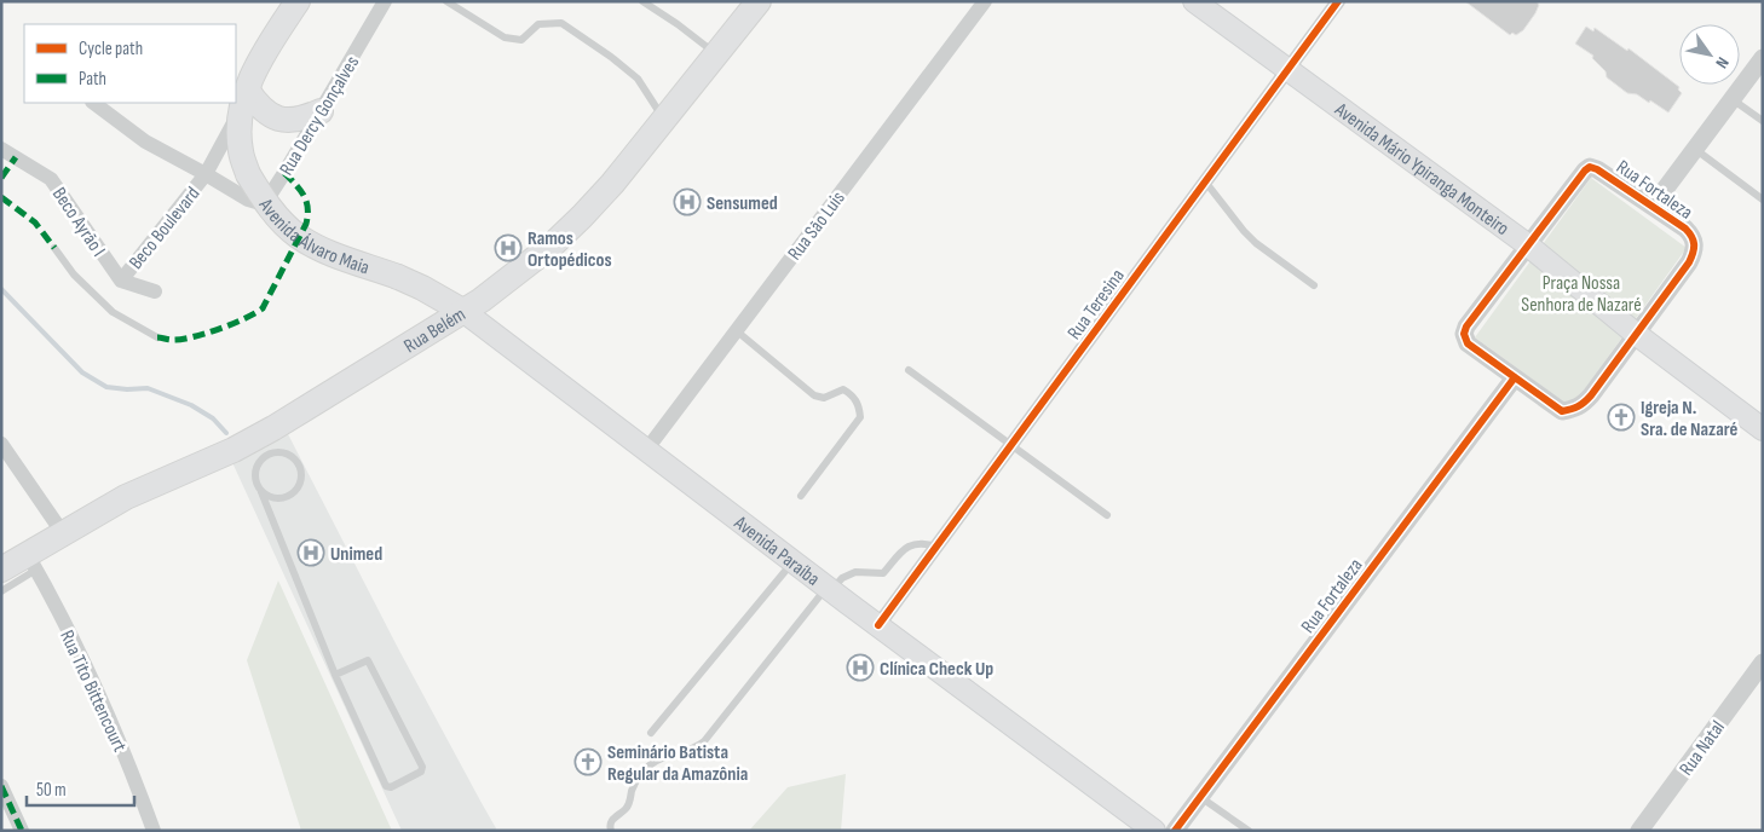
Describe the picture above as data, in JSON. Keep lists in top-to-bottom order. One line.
{"streets":{"main road":["Avenida Mário Ypiranga Monteiro","Avenida Álvaro Maia","Rua Belém","Avenida Paraíba"],"street":["Rua Dercy Gonçalves","Rua Fortaleza","Beco Ayrão I","Rua São Luis","Beco Boulevard","Rua Teresina","Rua Tito Bittencourt","Rua Natal"]},"crossings":[["Rua Dercy Gonçalves","Beco Boulevard"],["Avenida Mário Ypiranga Monteiro","Rua Fortaleza"],["Avenida Mário Ypiranga Monteiro","Rua Teresina"],["Beco Ayrão I","Beco Boulevard"],["Rua São Luis","Avenida Paraíba"],["Beco Boulevard","Avenida Álvaro Maia"],["Avenida Álvaro Maia","Avenida Paraíba"],["Rua Teresina","Avenida Paraíba"],["Rua Belém","Avenida Paraíba"],["Rua Belém","Rua Tito Bittencourt"]],"parks":["Praça Nossa Senhora de Nazaré"],"places":{"hospital":["Sensumed","Ramos Ortopédicos","Unimed","Clínica Check Up"],"church":["Igreja N. Sra. de Nazaré","Seminário Batista Regular da Amazônia"]},"legend":["Cycle path","Path"],"scale_bar":"50 m","north":"bottom right"}
